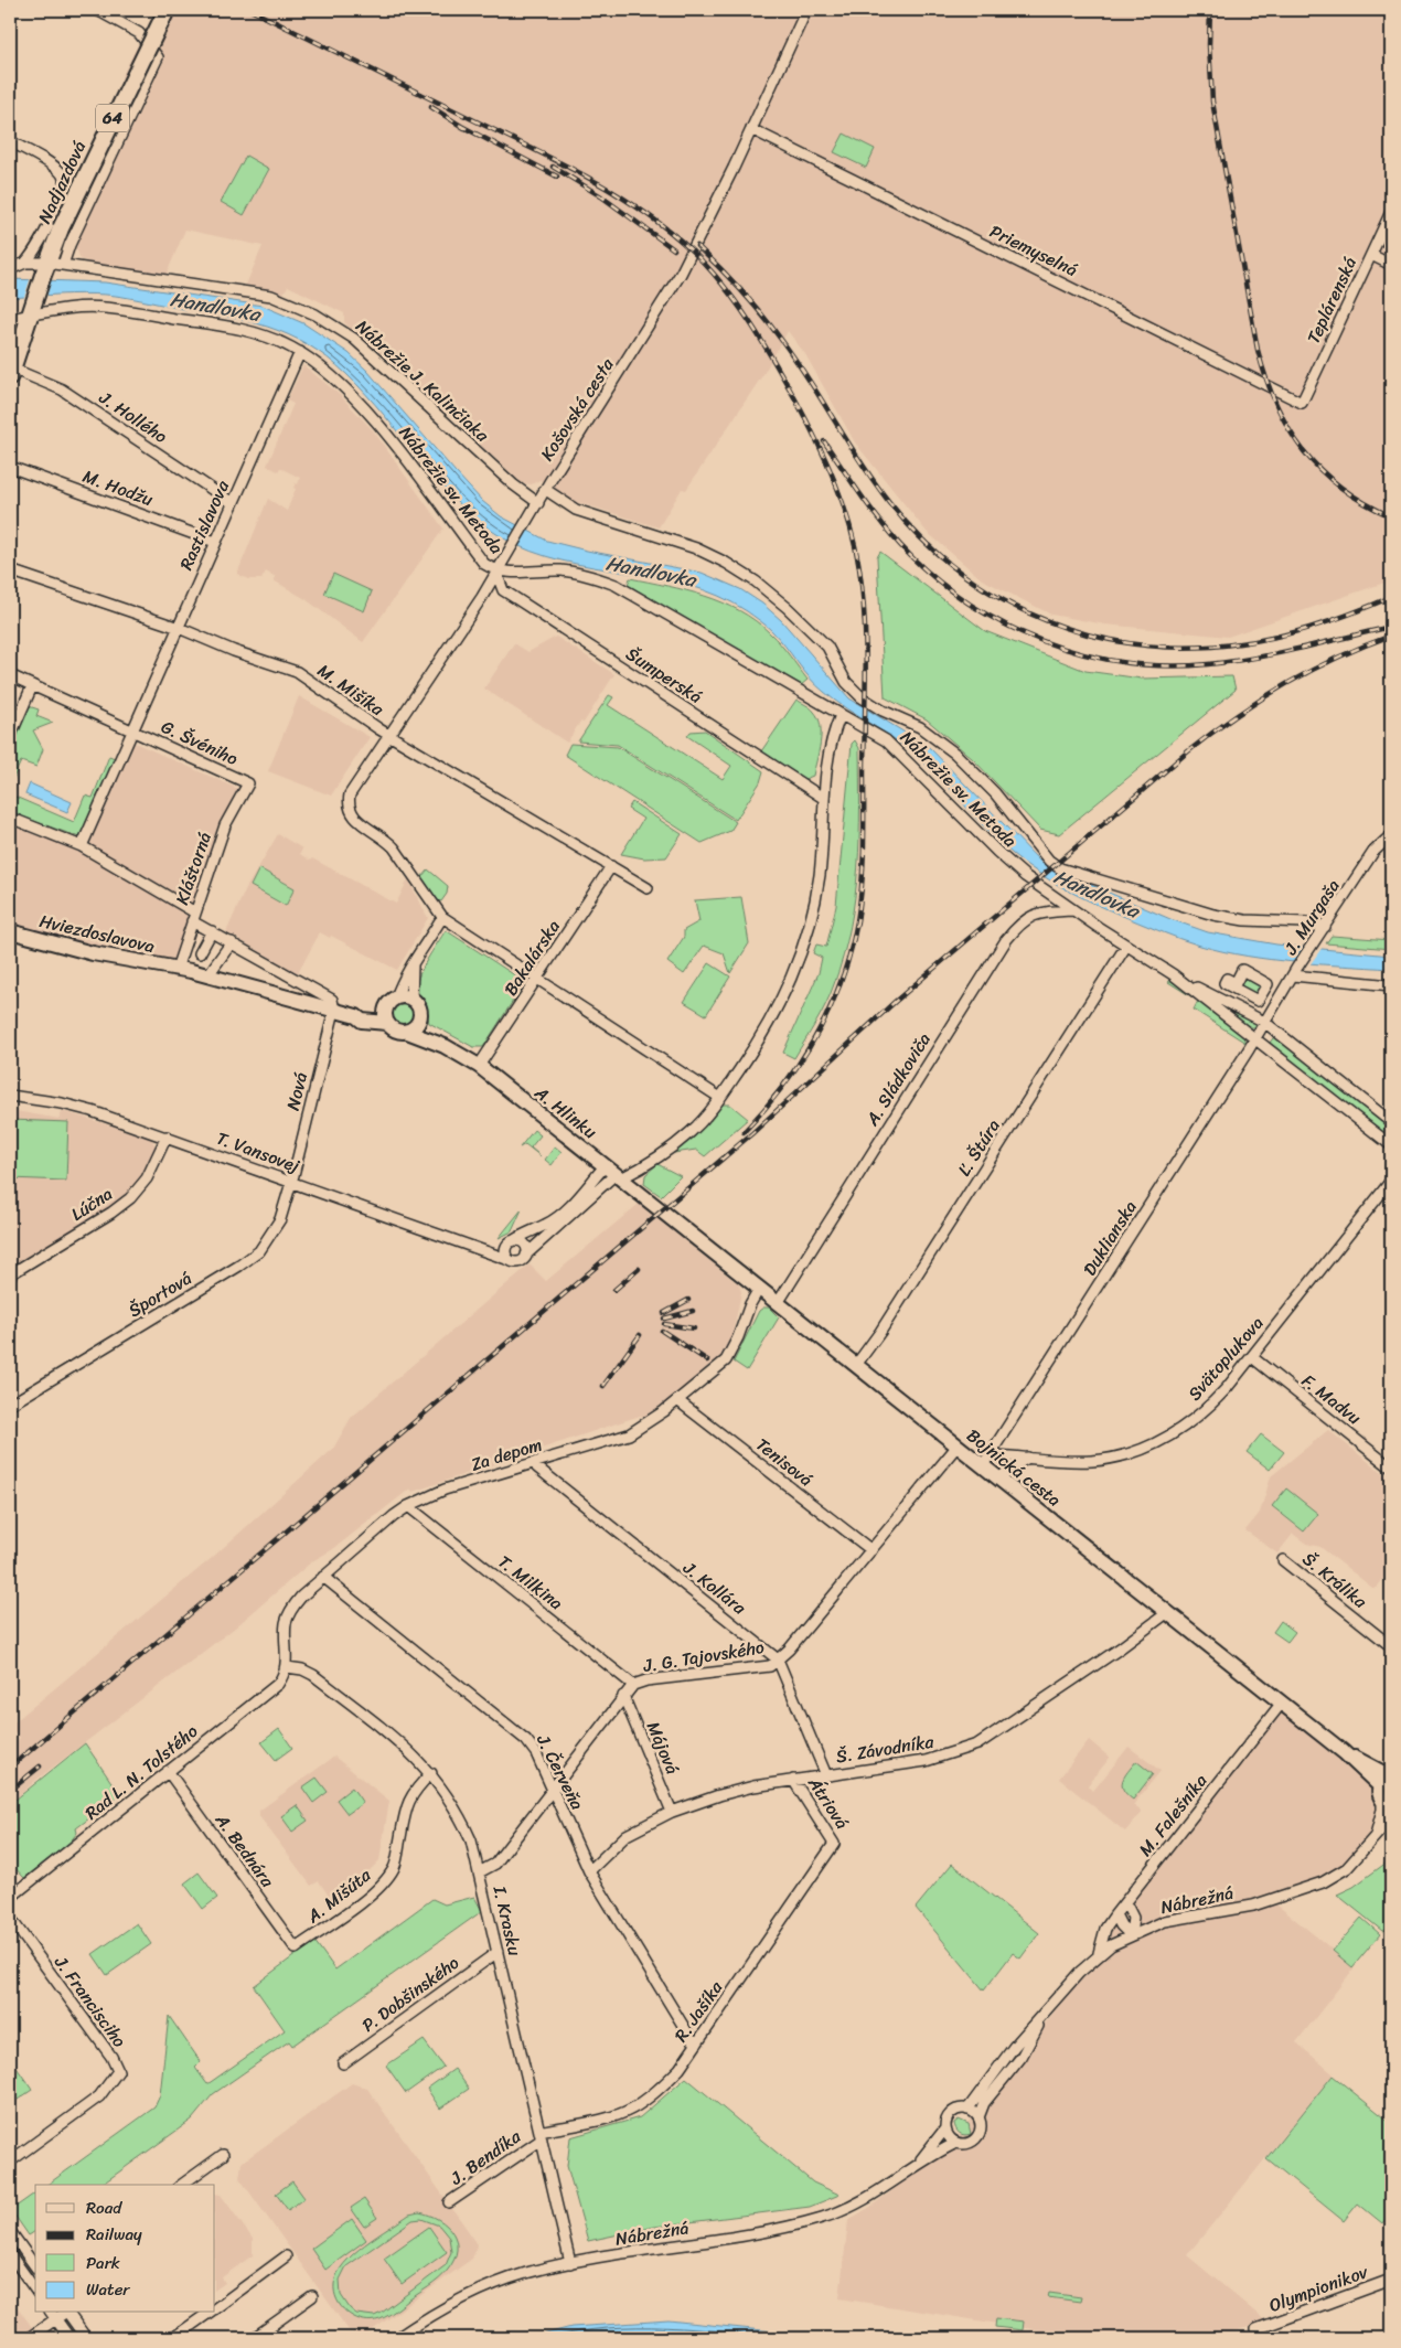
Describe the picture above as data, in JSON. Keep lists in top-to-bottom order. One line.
{"streets":{"main road":["64","Nadjazdová"],"street":["Priemyselná","Teplárenská","Nábrežie J. Kalinčiaka","Košovská cesta","J. Hollého","M. Hodžu","Nábrežie sv. Metoda","Rastislavova","Šumperská","M. Mišíka","G. Švéniho","Kláštorná","J. Murgaša","Hviezdoslavova","Bakalárska","A. Sládkoviča","Nová","A. Hlinku","Ľ. Štúra","T. Vansovej","Lúčna","Duklianska","Športová","Svätoplukova","F. Madvu","Za depom","Tenisová","Bojnická cesta","Š. Králika","T. Milkina","J. Kollára","J. G. Tajovského","Májová","Š. Závodníka","Rad L. N. Tolstého","J. Červeňa","Átriová","M. Falešníka","A. Bednára","A. Mišúta","Nábrežná","I. Krasku","P. Dobšinského","J. Francisciho","R. Jašíka","J. Bendíka","Olympionikov"]},"crossings":[["64","Nadjazdová"],["64","J. Hollého"],["64","Nábrežie sv. Metoda"],["Nadjazdová","Nábrežie J. Kalinčiaka"],["Nadjazdová","Nábrežie sv. Metoda"],["Priemyselná","Teplárenská"],["Priemyselná","Košovská cesta"],["Nábrežie J. Kalinčiaka","Košovská cesta"],["Košovská cesta","Nábrežie sv. Metoda"],["Košovská cesta","Šumperská"],["Košovská cesta","M. Mišíka"],["J. Hollého","Rastislavova"],["M. Hodžu","Rastislavova"],["Nábrežie sv. Metoda","Rastislavova"],["Nábrežie sv. Metoda","Šumperská"],["Nábrežie sv. Metoda","A. Sládkoviča"],["Nábrežie sv. Metoda","Ľ. Štúra"],["Rastislavova","M. Mišíka"],["Rastislavova","G. Švéniho"],["M. Mišíka","Bakalárska"],["G. Švéniho","Kláštorná"],["Kláštorná","Hviezdoslavova"],["Kláštorná","A. Hlinku"],["J. Murgaša","Duklianska"],["Hviezdoslavova","A. Hlinku"],["Bakalárska","A. Hlinku"],["A. Sládkoviča","Bojnická cesta"],["Nová","A. Hlinku"],["Nová","T. Vansovej"],["Nová","Športová"],["A. Hlinku","Bojnická cesta"],["Ľ. Štúra","Bojnická cesta"],["T. Vansovej","Lúčna"],["T. Vansovej","Športová"],["Duklianska","Svätoplukova"],["Duklianska","Bojnická cesta"],["Svätoplukova","F. Madvu"],["Svätoplukova","Bojnická cesta"],["Za depom","Tenisová"],["Za depom","Bojnická cesta"],["Za depom","T. Milkina"],["Za depom","J. Kollára"],["Za depom","Rad L. N. Tolstého"],["Za depom","J. Červeňa"],["Za depom","I. Krasku"],["Tenisová","J. G. Tajovského"],["Bojnická cesta","J. G. Tajovského"],["Bojnická cesta","Š. Závodníka"],["Bojnická cesta","M. Falešníka"],["Bojnická cesta","Nábrežná"],["T. Milkina","J. G. Tajovského"],["J. Kollára","J. G. Tajovského"],["J. Kollára","Š. Závodníka"],["J. G. Tajovského","Májová"],["J. G. Tajovského","J. Červeňa"],["J. G. Tajovského","I. Krasku"],["Májová","Š. Závodníka"],["Š. Závodníka","J. Červeňa"],["Š. Závodníka","Átriová"],["Rad L. N. Tolstého","A. Bednára"],["Rad L. N. Tolstého","I. Krasku"],["J. Červeňa","R. Jašíka"],["Átriová","R. Jašíka"],["M. Falešníka","Nábrežná"],["A. Bednára","A. Mišúta"],["A. Mišúta","I. Krasku"],["Nábrežná","I. Krasku"],["I. Krasku","P. Dobšinského"],["I. Krasku","R. Jašíka"],["I. Krasku","J. Bendíka"],["R. Jašíka","J. Bendíka"]],"water":["Handlovka"],"legend":["Road","Railway","Park","Water"]}
